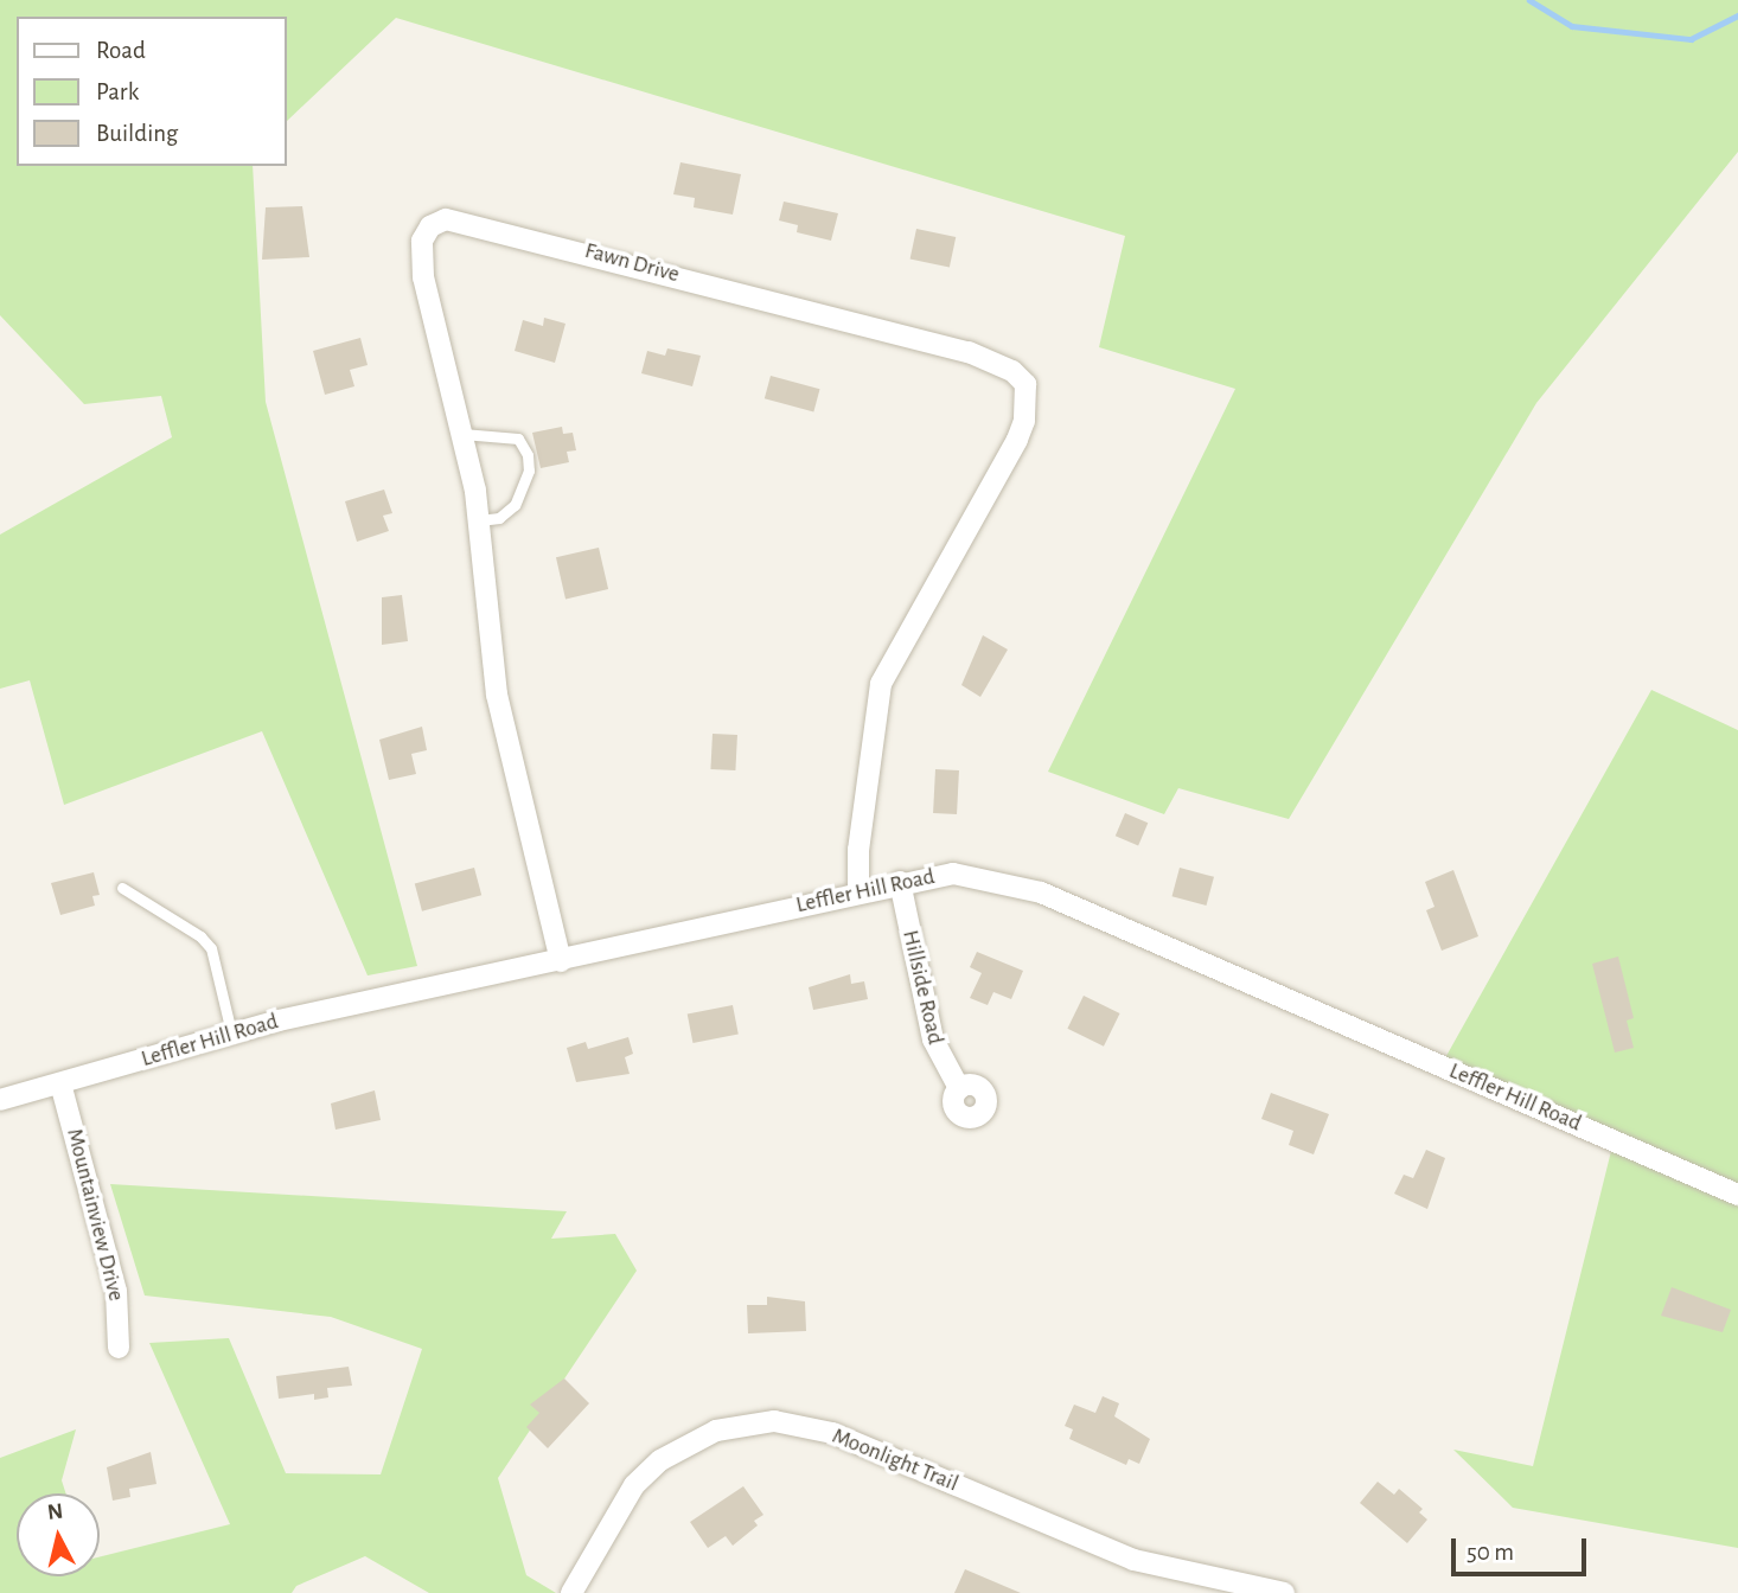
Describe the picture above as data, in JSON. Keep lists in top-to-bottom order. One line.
{"streets":{"street":["Fawn Drive","Leffler Hill Road","Hillside Road","Mountainview Drive","Moonlight Trail"]},"crossings":[["Fawn Drive","Leffler Hill Road"],["Leffler Hill Road","Hillside Road"],["Leffler Hill Road","Mountainview Drive"]],"legend":["Road","Park","Building"],"scale_bar":"50 m","north":"top"}
